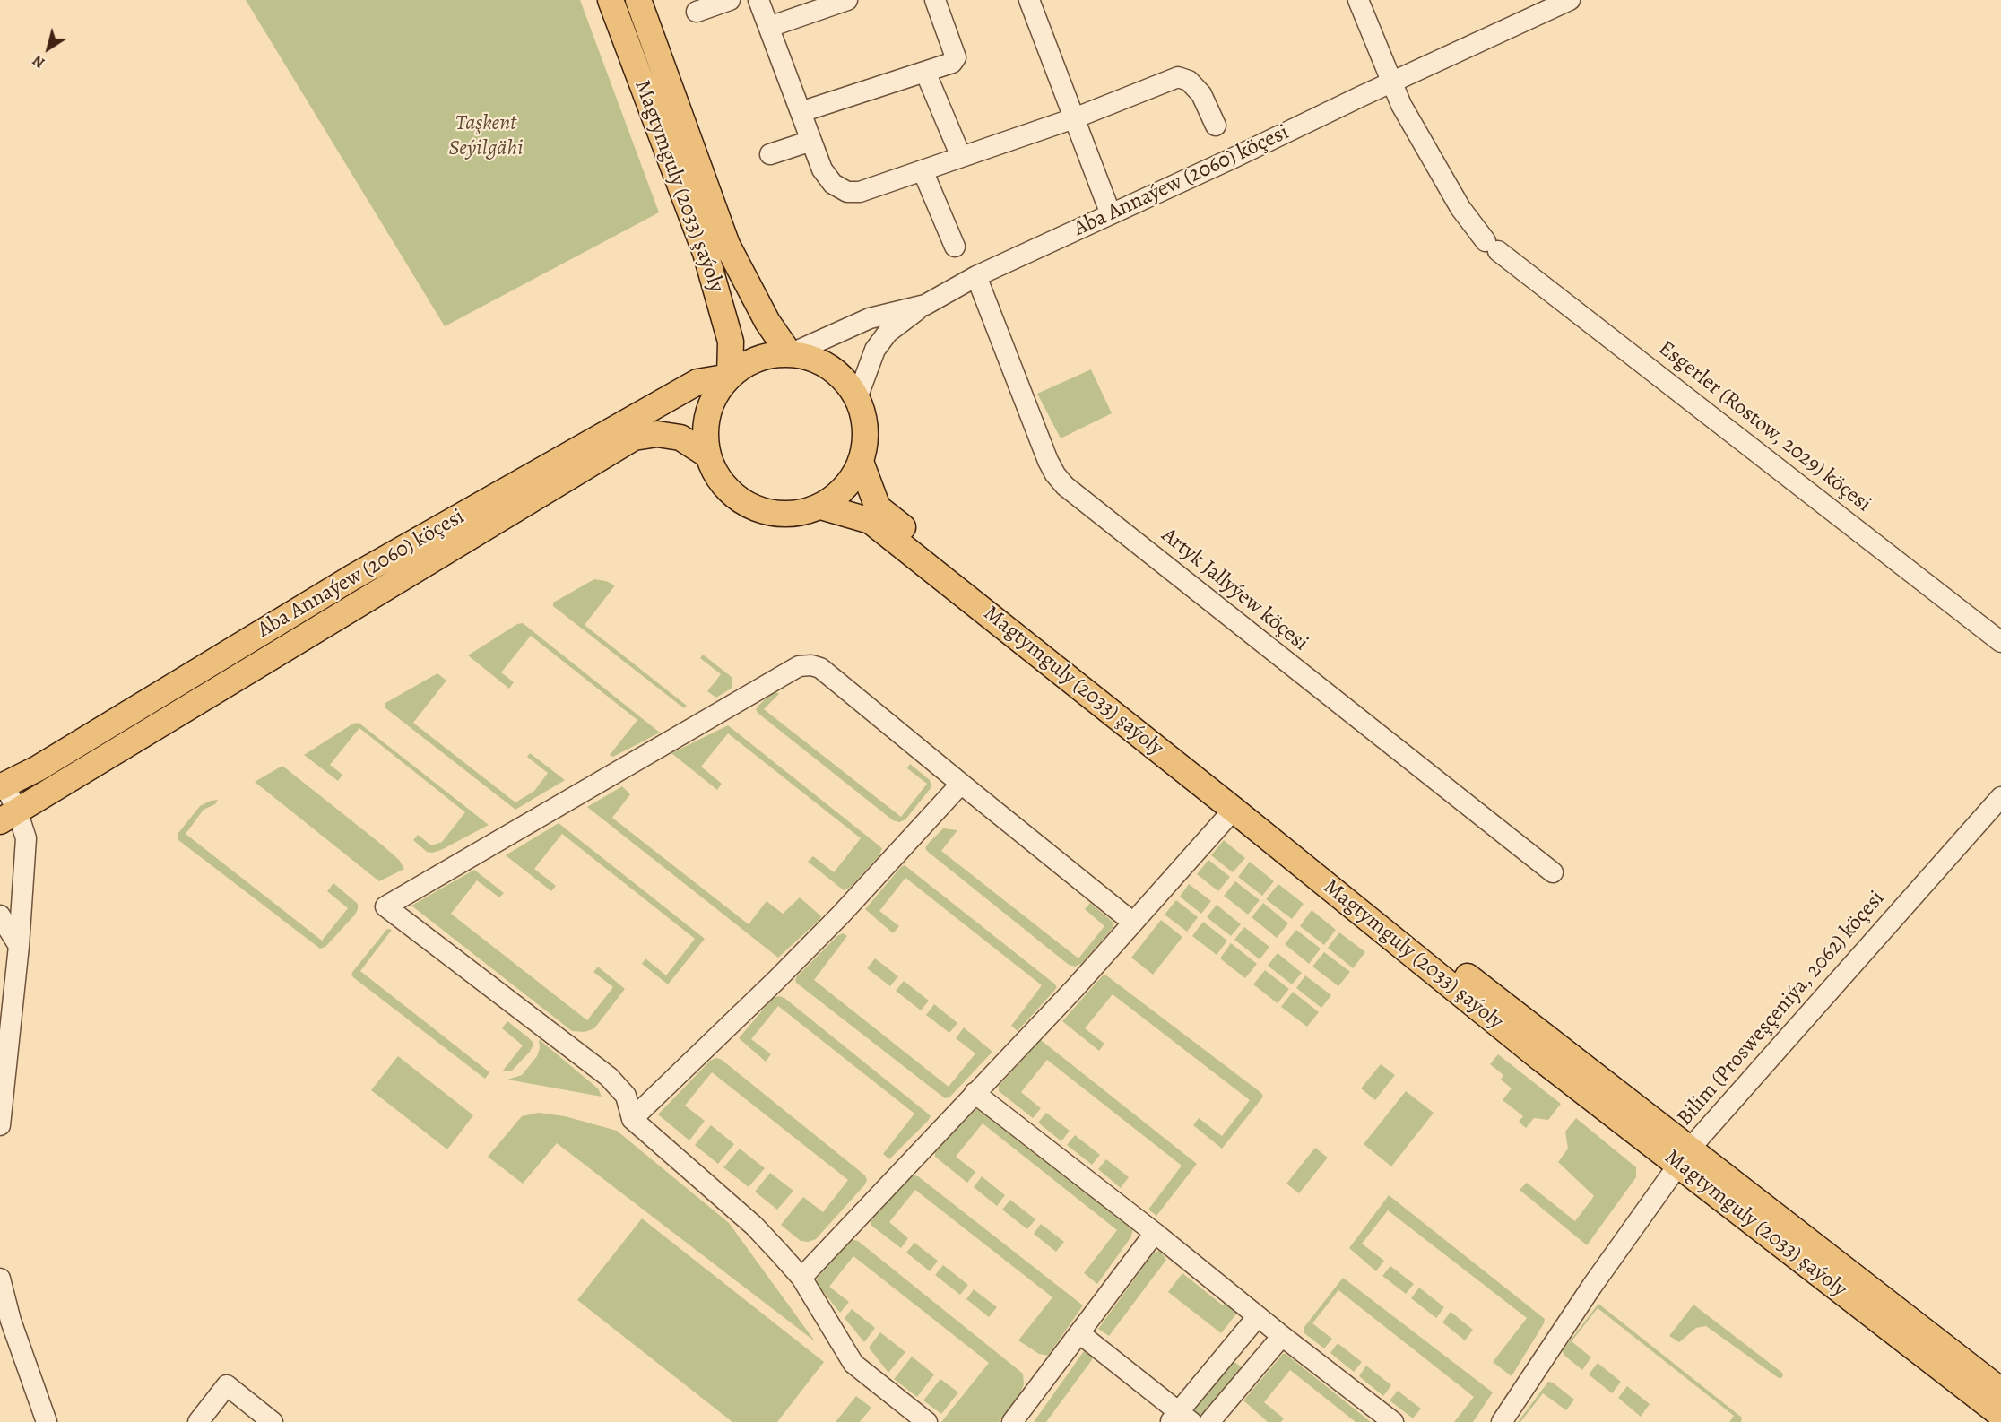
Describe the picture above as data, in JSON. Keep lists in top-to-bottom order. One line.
{"streets":{"main road":["Aba Annaýew (2060) köçesi","Magtymguly (2033) şaýoly"],"street":["Esgerler (Rostow, 2029) köçesi","Artyk Jallyýew köçesi","Bilim (Prosweşçeniýa, 2062) köçesi"]},"crossings":[["Aba Annaýew (2060) köçesi","Magtymguly (2033) şaýoly"],["Aba Annaýew (2060) köçesi","Esgerler (Rostow, 2029) köçesi"],["Aba Annaýew (2060) köçesi","Artyk Jallyýew köçesi"],["Magtymguly (2033) şaýoly","Bilim (Prosweşçeniýa, 2062) köçesi"]],"parks":["Taşkent Seýilgähi"],"north":"bottom left"}
